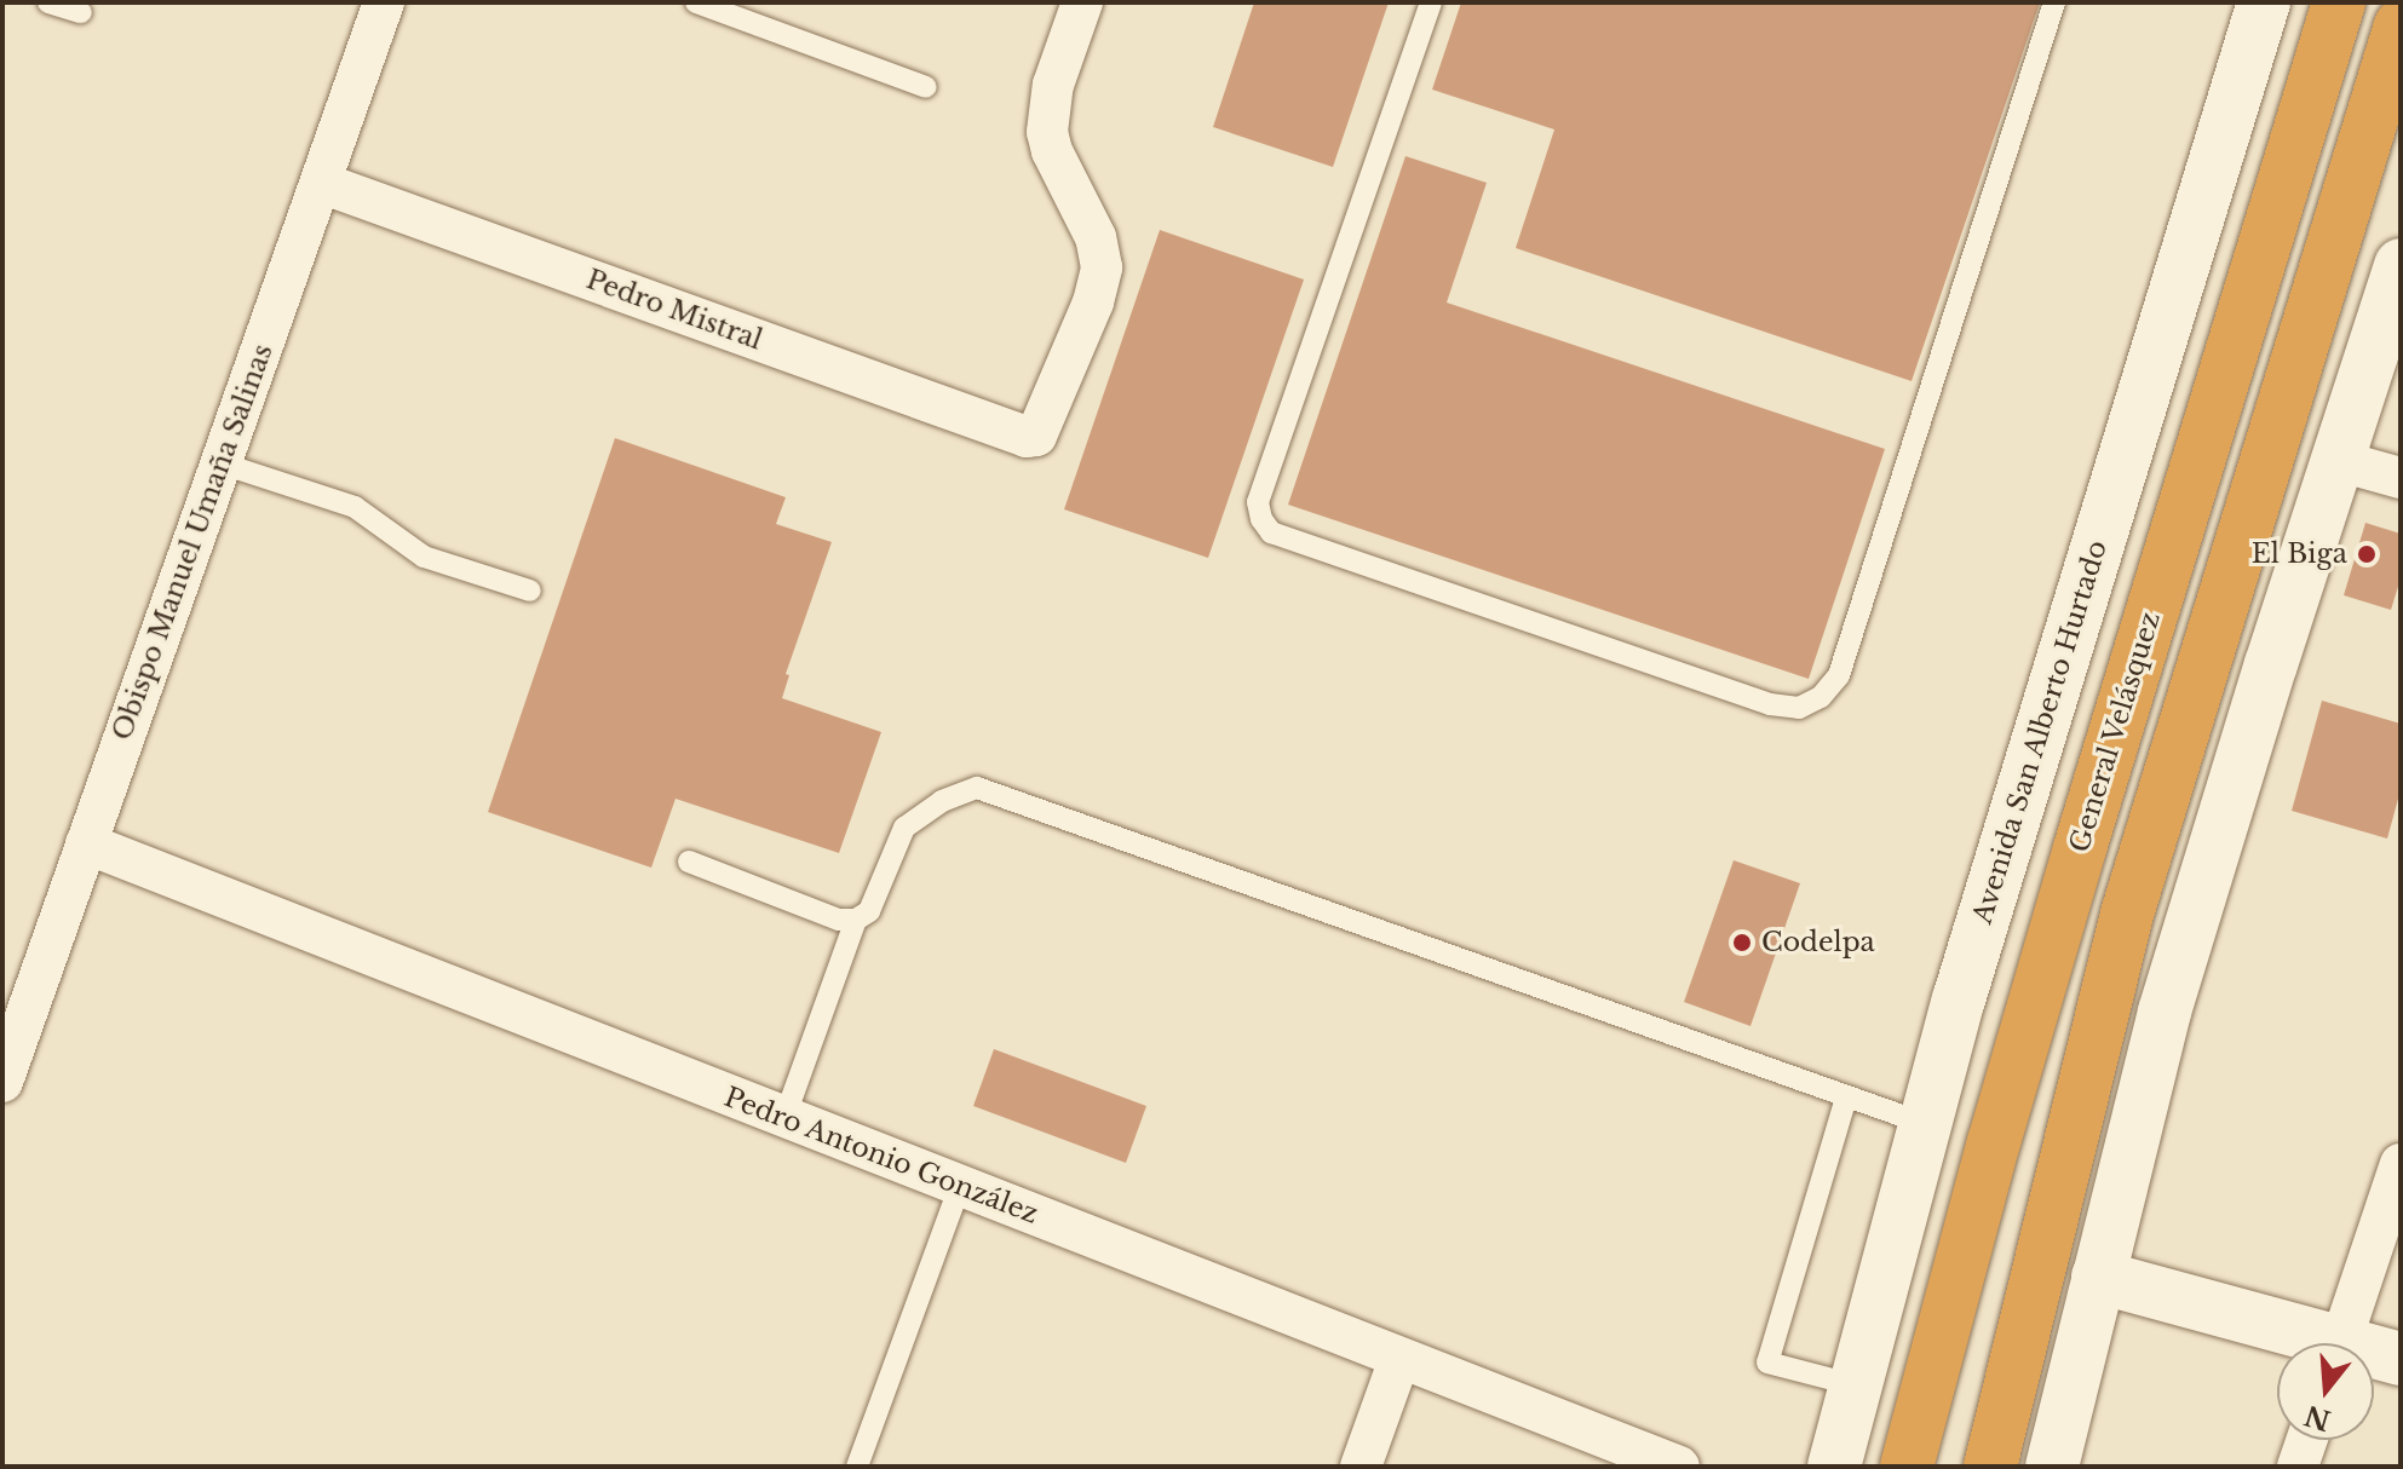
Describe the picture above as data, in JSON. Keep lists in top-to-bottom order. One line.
{"streets":{"highway":["General Velásquez"],"main road":["Avenida San Alberto Hurtado"],"street":["Pedro Mistral","Obispo Manuel Umaña Salinas","Pedro Antonio González"]},"crossings":[["Pedro Mistral","Obispo Manuel Umaña Salinas"],["Obispo Manuel Umaña Salinas","Pedro Antonio González"]],"places":["El Biga","Codelpa"],"north":"bottom"}
